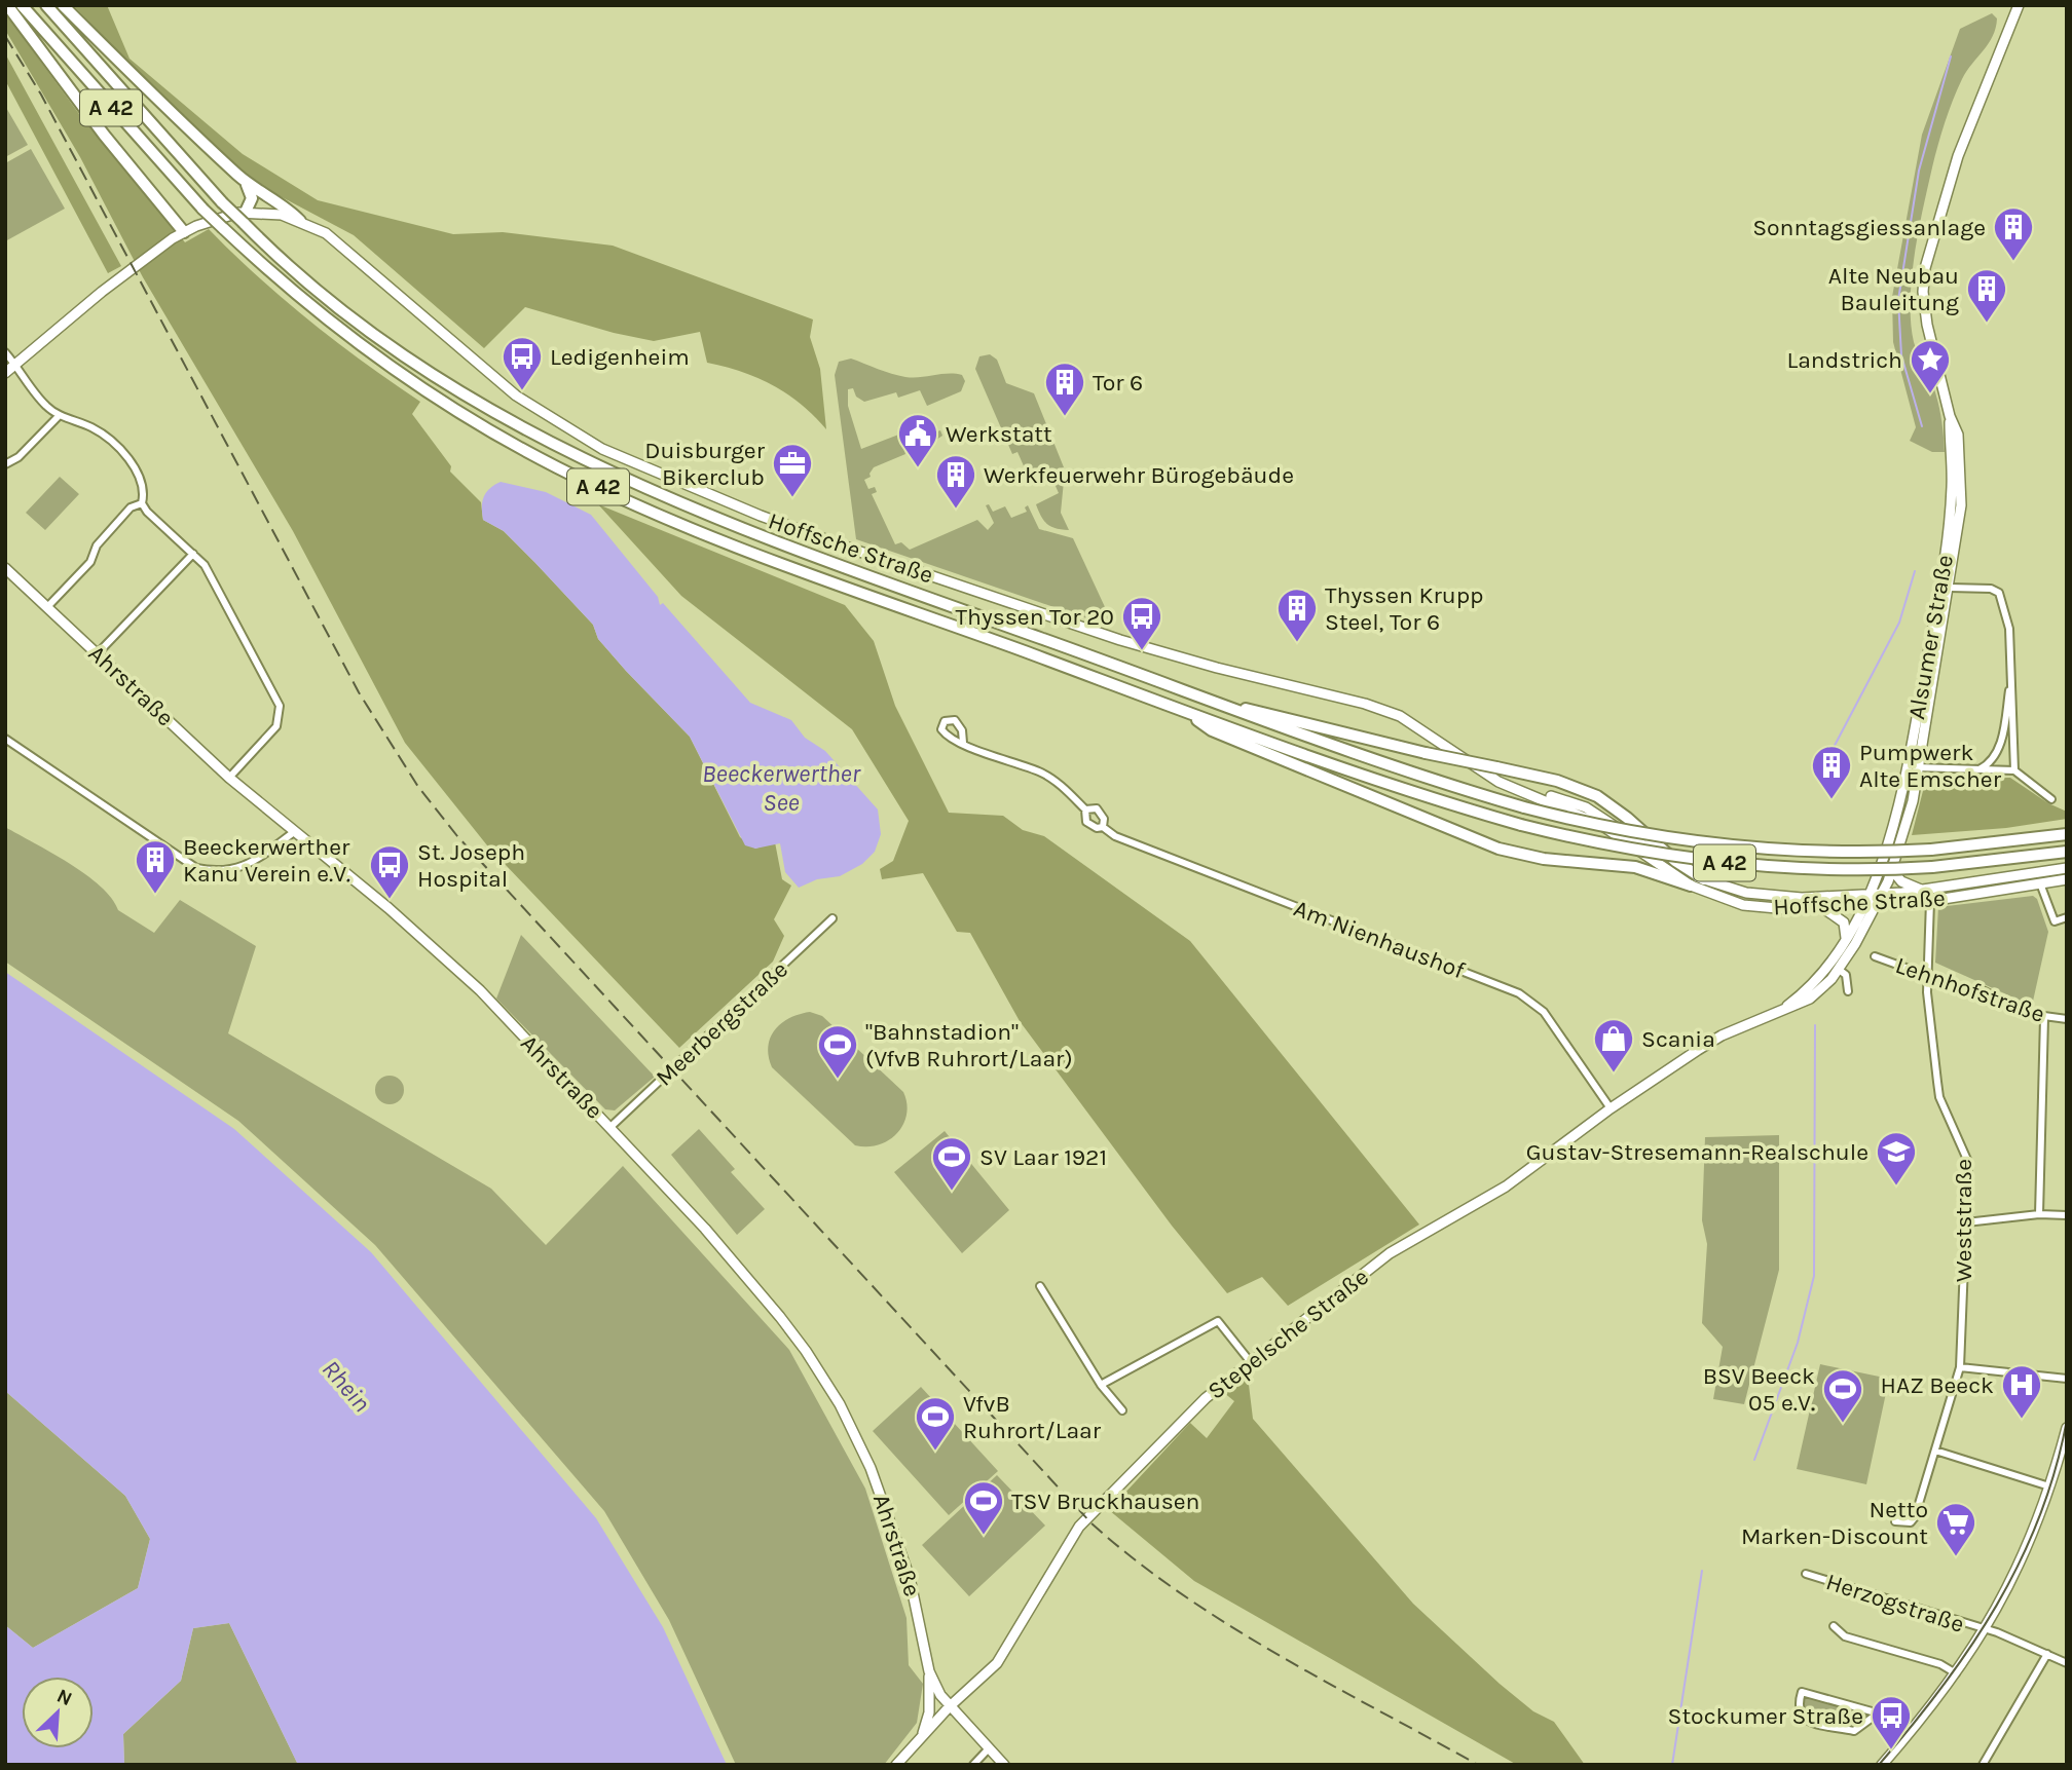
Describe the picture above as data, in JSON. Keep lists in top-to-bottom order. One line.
{"streets":{"highway":["A 42"],"street":["Hoffsche Straße","Alsumer Straße","Ahrstraße","Am Nienhaushof","Lehnhofstraße","Meerbergstraße","Weststraße","Stepelsche Straße","Herzogstraße"]},"crossings":[["A 42","Hoffsche Straße"],["Hoffsche Straße","Alsumer Straße"],["Hoffsche Straße","Weststraße"],["Hoffsche Straße","Stepelsche Straße"],["Alsumer Straße","Stepelsche Straße"],["Ahrstraße","Meerbergstraße"],["Ahrstraße","Stepelsche Straße"],["Am Nienhaushof","Stepelsche Straße"],["Lehnhofstraße","Weststraße"]],"water":["Beeckerwerther See","Rhein"],"places":{"building":["Sonntagsgiessanlage","Alte Neubau Bauleitung","Tor 6","Werkfeuerwehr Bürogebäude","Thyssen Krupp Steel, Tor 6","Pumpwerk Alte Emscher","Beeckerwerther Kanu Verein e.V."],"bus stop":["Ledigenheim","Thyssen Tor 20","St. Joseph Hospital","Stockumer Straße"],"place":["Landstrich"],"public building":["Werkstatt"],"office":["Duisburger Bikerclub"],"shop":["Scania"],"sports":["\"Bahnstadion\" (VfvB Ruhrort/Laar)","SV Laar 1921","BSV Beeck 05 e.V.","VfvB Ruhrort/Laar","TSV Bruckhausen"],"school or university":["Gustav-Stresemann-Realschule"],"hospital":["HAZ Beeck"],"supermarket":["Netto Marken-Discount"]},"north":"top right"}
